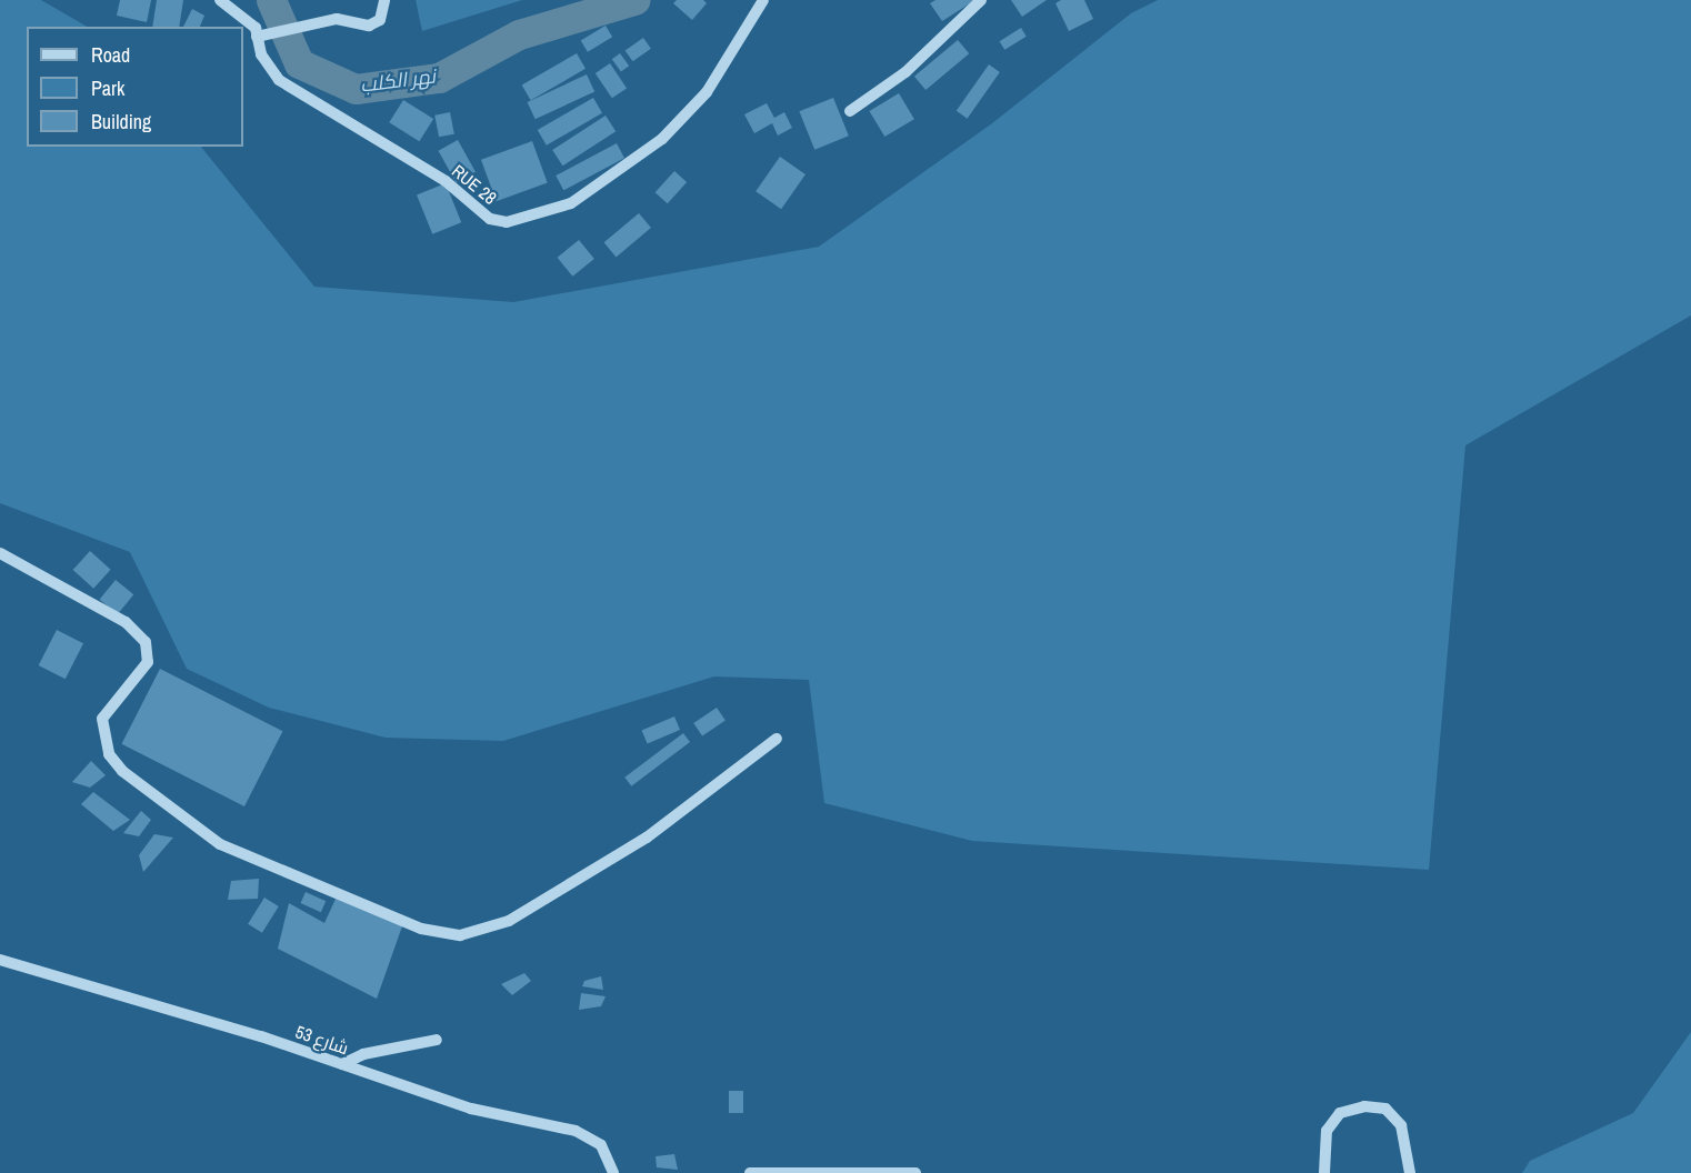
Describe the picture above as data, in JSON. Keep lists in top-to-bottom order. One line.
{"streets":{"street":["RUE 28","شارع 53"]},"water":["نهر الكلب"],"legend":["Road","Park","Building"]}
